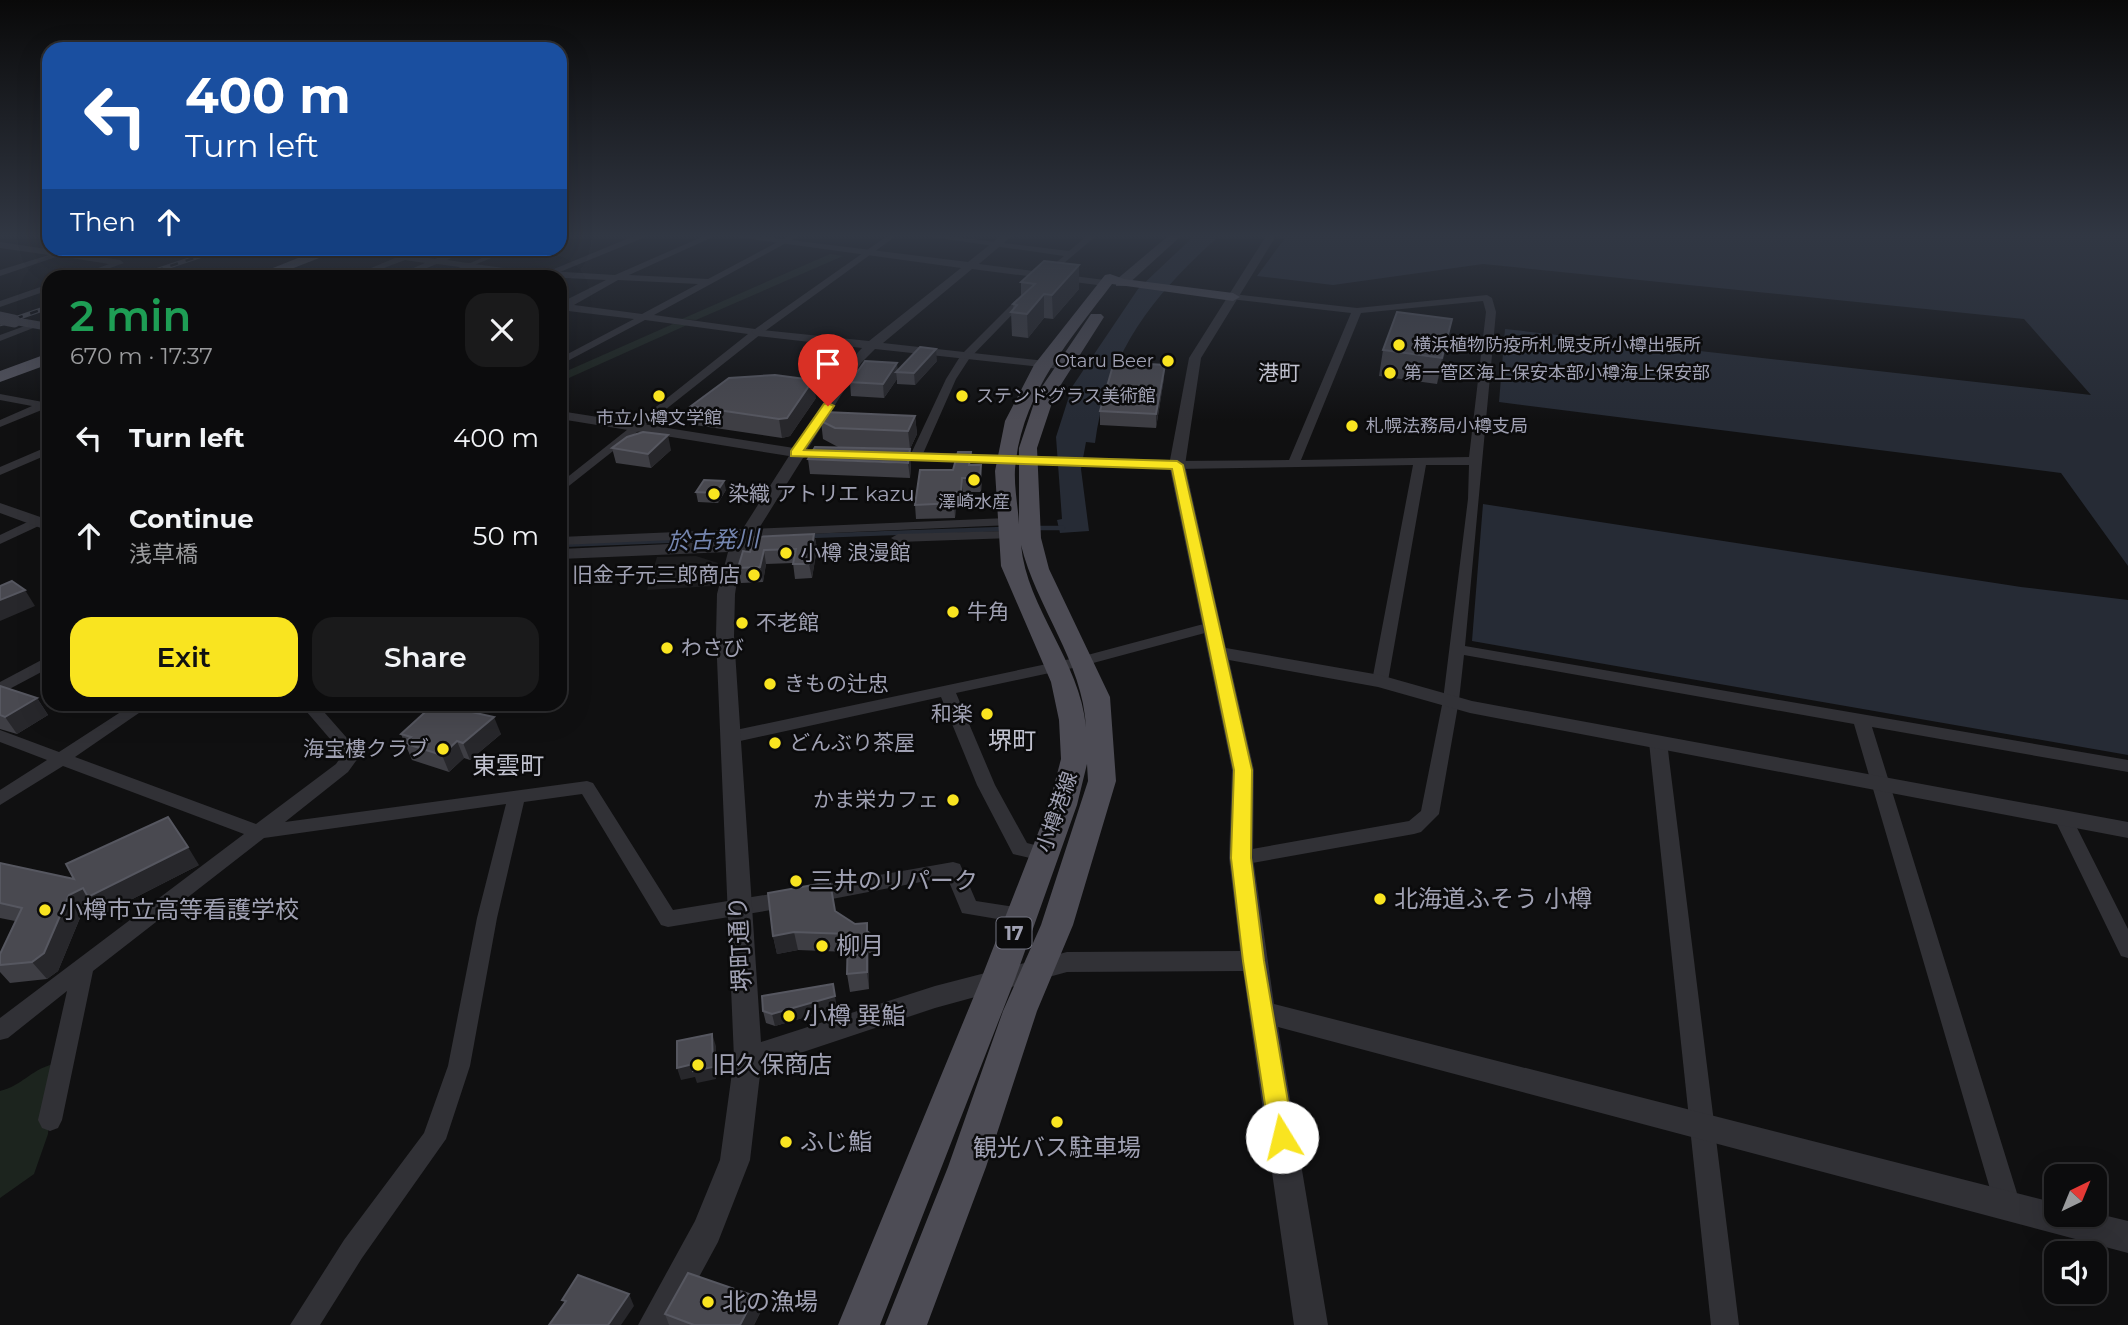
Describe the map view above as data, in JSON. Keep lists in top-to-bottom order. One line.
{"streets":{"main road":["小樽港線","17"],"street":["堺町通り"]},"districts":["港町","堺町","東雲町"],"water":["於古発川"],"places":["横浜植物防疫所札幌支所小樽出張所","Otaru Beer","第一管区海上保安本部小樽海上保安部","市立小樽文学館","ステンドグラス美術館","札幌法務局小樽支局","澤崎水産","染織 アトリエ kazu","小樽 浪漫館","旧金子元三郎商店","牛角","不老館","わさび","きもの辻忠","和楽","どんぶり茶屋","海宝樓クラブ","かま栄カフェ","三井のリパーク","北海道ふそう 小樽","小樽市立高等看護学校","柳月","小樽 巽鮨","旧久保商店","観光バス駐車場","ふじ鮨","北の漁場"],"north":"top right","page":{"turn":["400 m","Turn left"],"then":"Then","heading":["2 min","670 m · 17:37"],"list":[{"name":"Turn left","value":"400 m"},{"name":"Continue","note":"浅草橋","value":"50 m"}],"buttons":["Exit","Share"]}}
